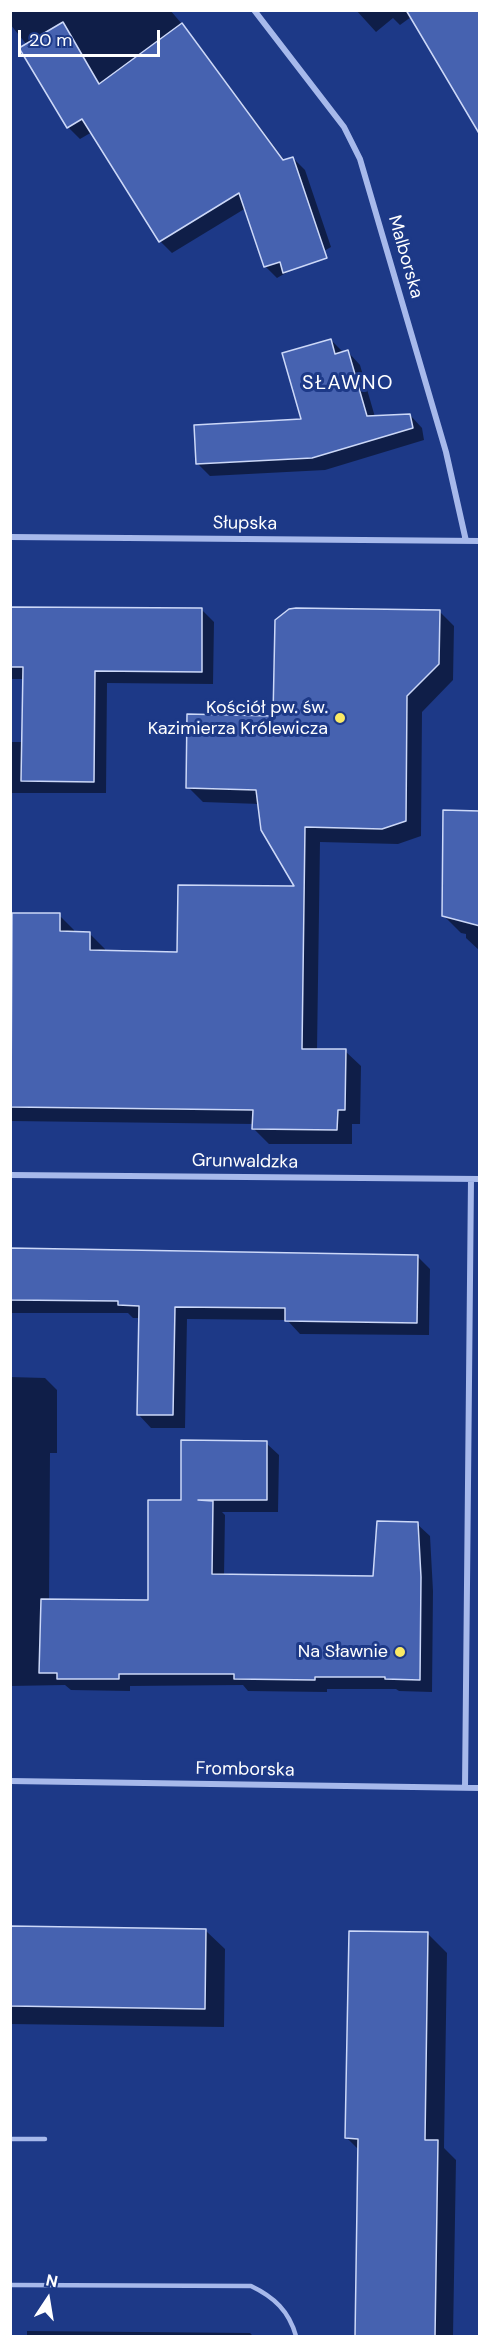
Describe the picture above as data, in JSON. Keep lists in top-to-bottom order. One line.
{"streets":{"street":["Malborska","Słupska","Grunwaldzka","Fromborska"]},"crossings":[["Malborska","Słupska"]],"districts":["SŁAWNO"],"places":["Kościół pw. św. Kazimierza Królewicza","Na Sławnie"],"scale_bar":"20 m","north":"top"}
